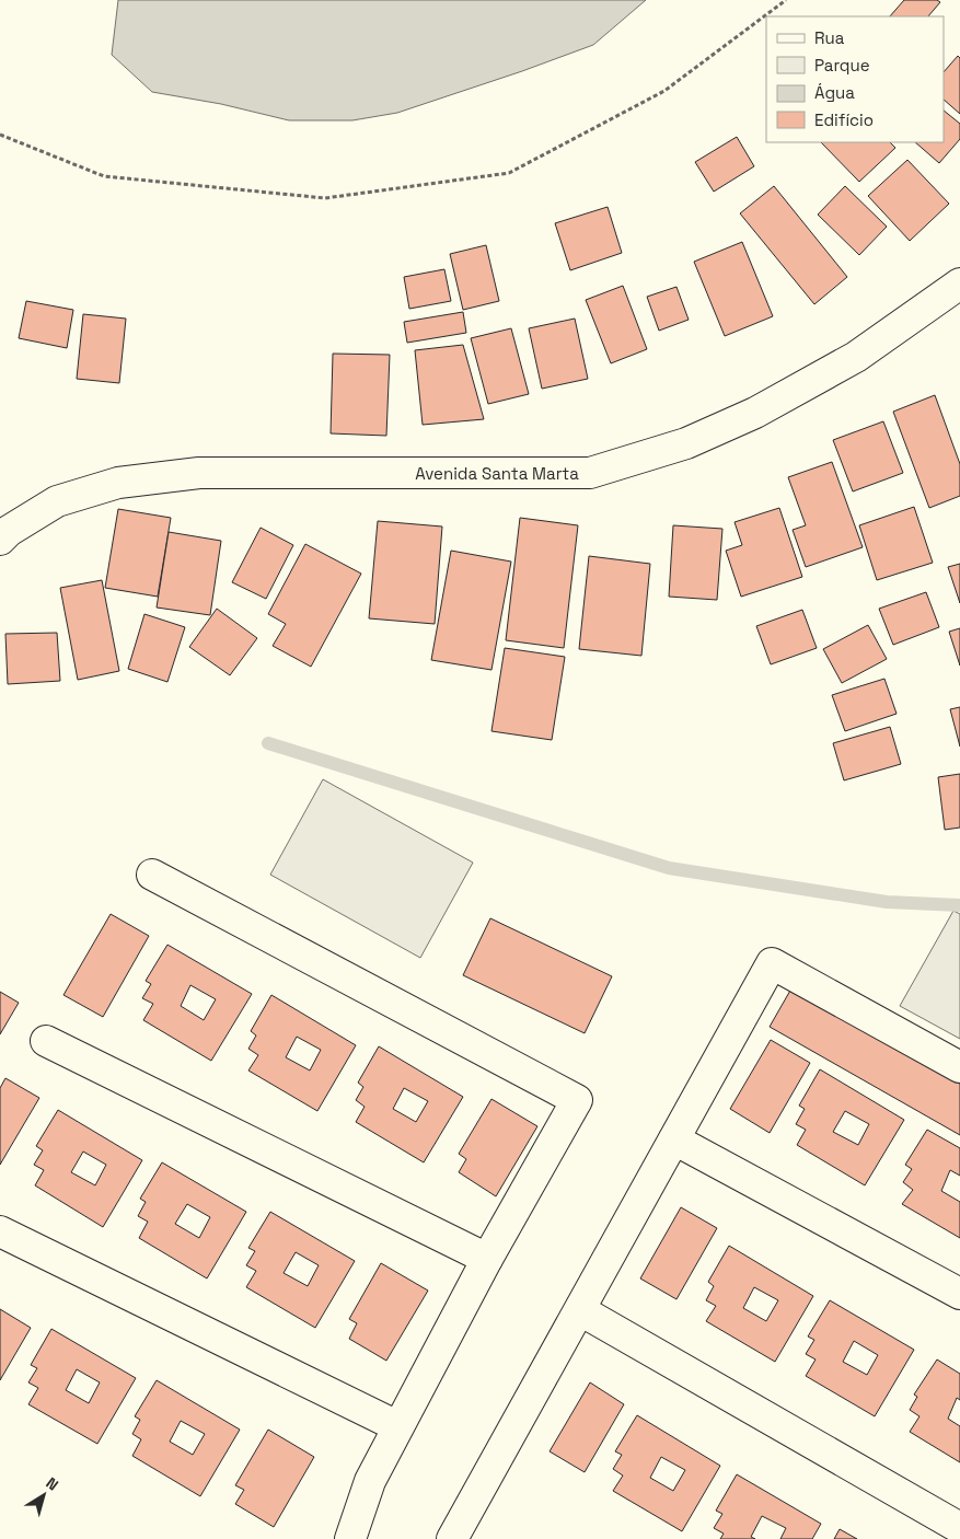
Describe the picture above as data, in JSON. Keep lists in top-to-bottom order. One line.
{"streets":{"street":["Avenida Santa Marta"]},"legend":["Rua","Parque","Água","Edifício"],"north":"top right"}
